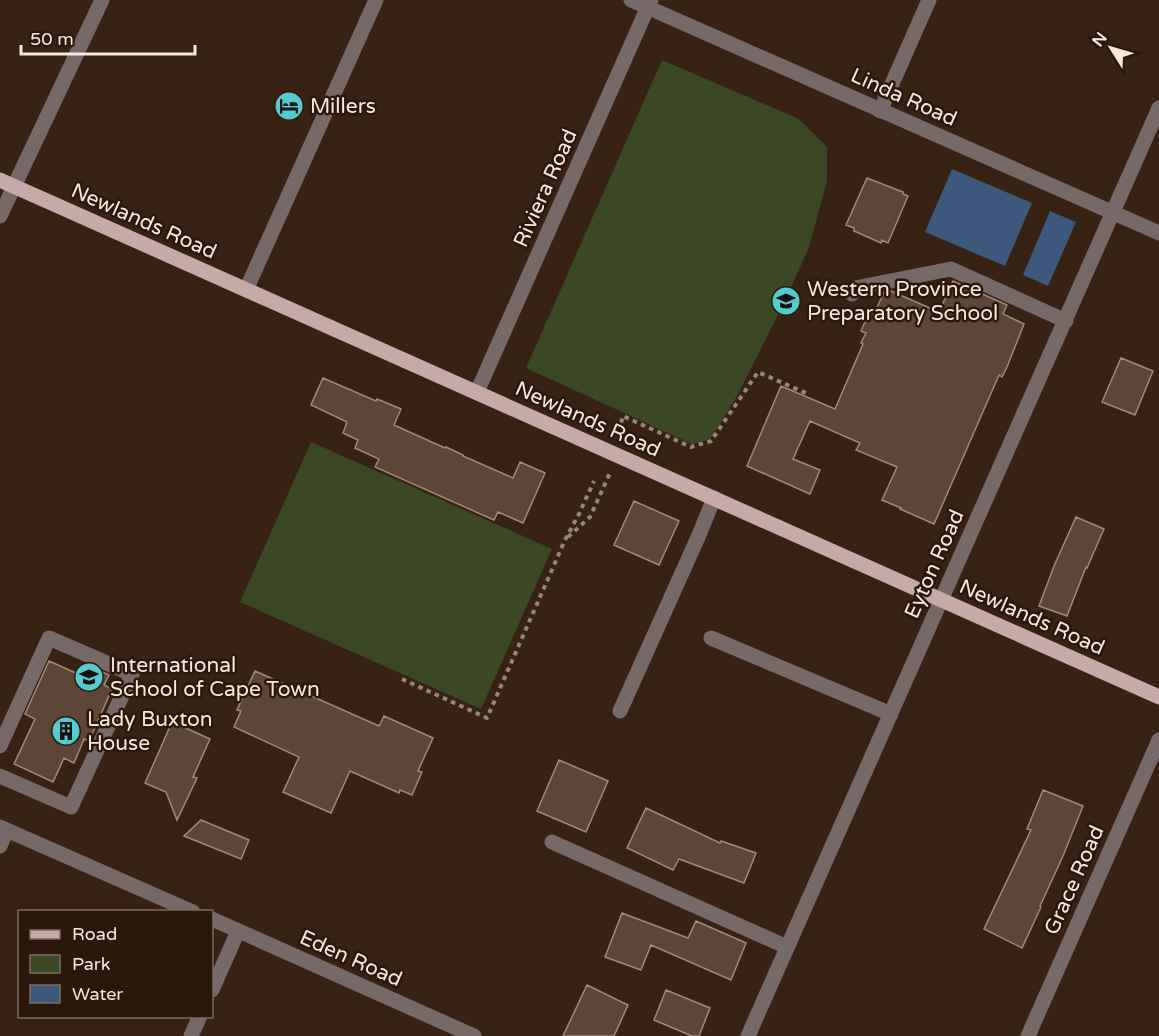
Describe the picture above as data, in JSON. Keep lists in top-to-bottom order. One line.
{"streets":{"main road":["Newlands Road"],"street":["Linda Road","Riviera Road","Eyton Road","Grace Road","Eden Road"]},"crossings":[["Linda Road","Riviera Road"],["Linda Road","Eyton Road"],["Riviera Road","Newlands Road"],["Newlands Road","Eyton Road"]],"places":{"hotel":["Millers"],"school or university":["Western Province Preparatory School","International School of Cape Town"],"building":["Lady Buxton House"]},"legend":["Road","Park","Water"],"scale_bar":"50 m","north":"top left"}
